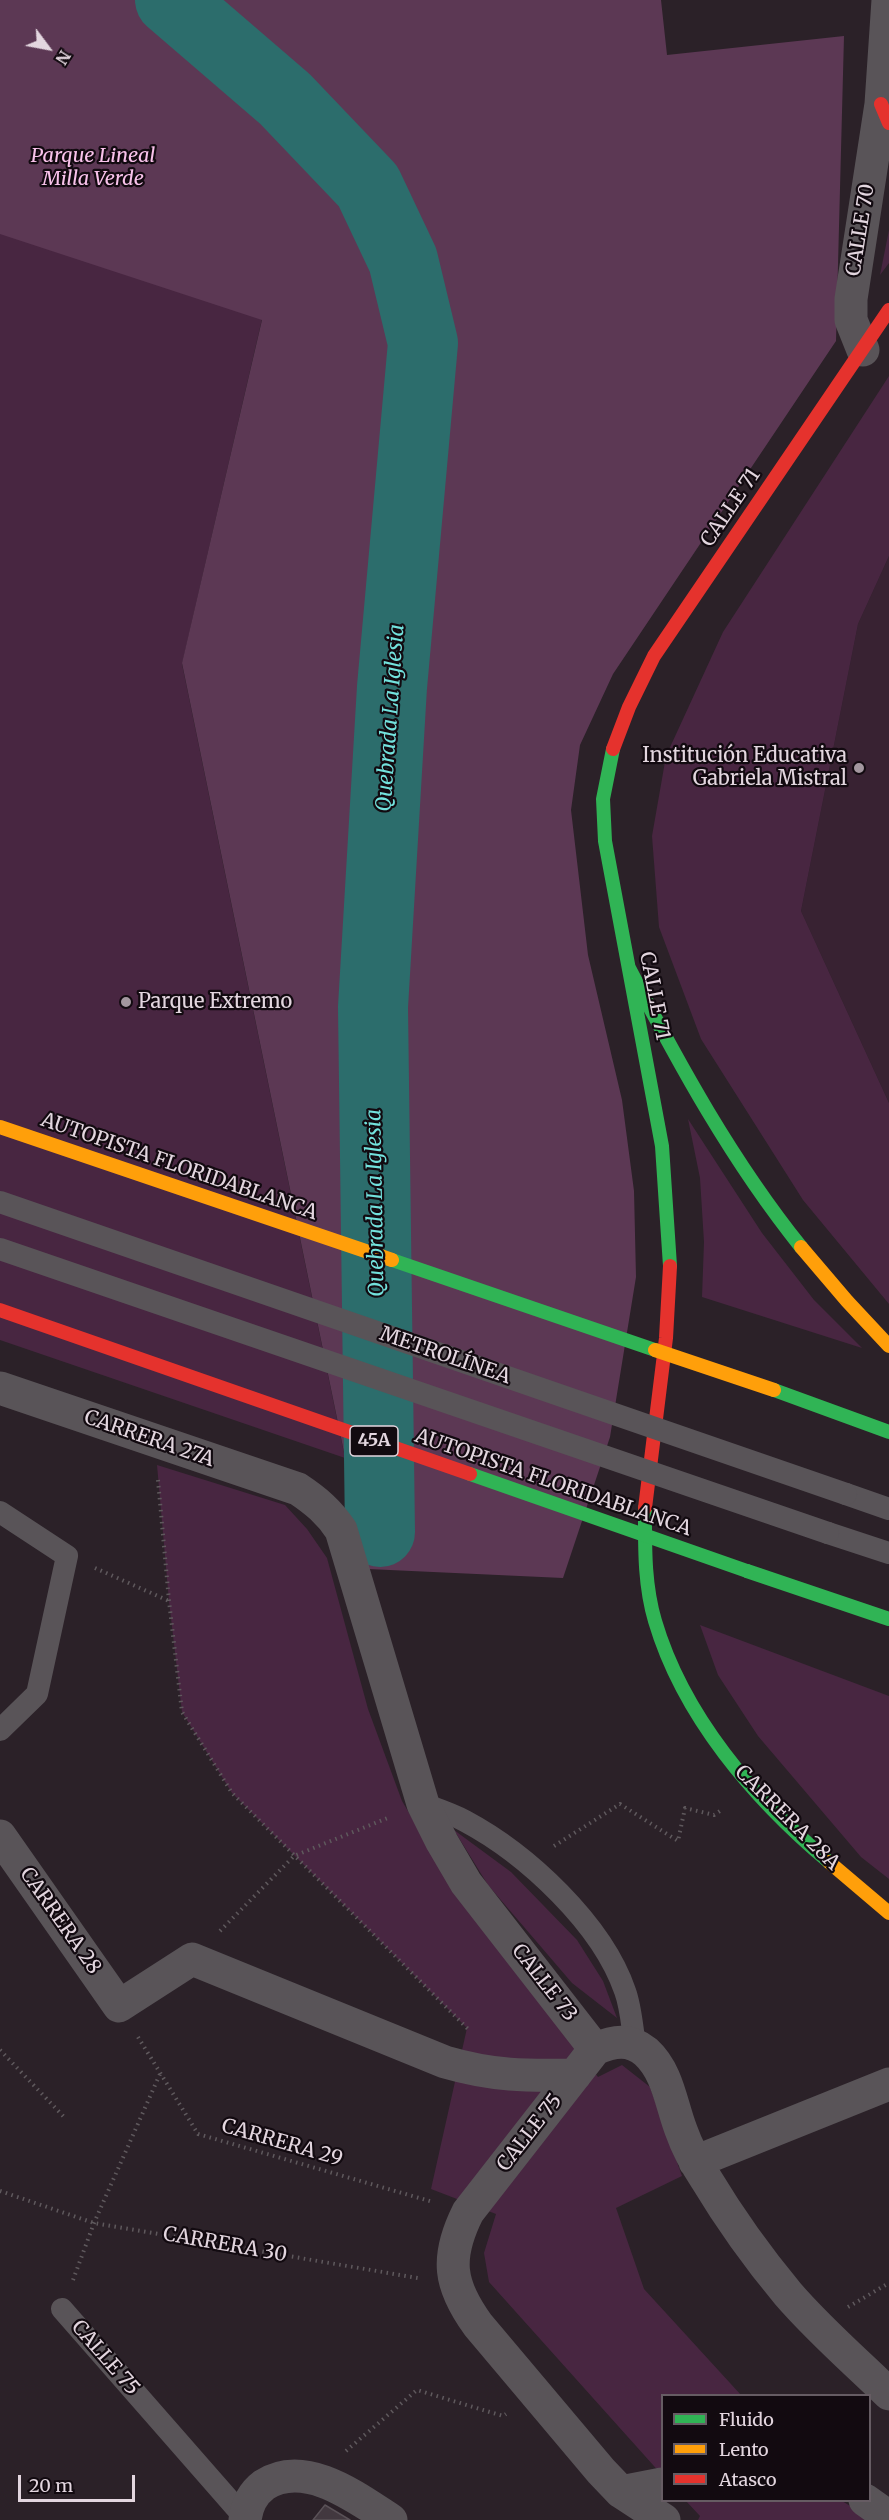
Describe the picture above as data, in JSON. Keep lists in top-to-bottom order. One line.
{"streets":{"main road":["CALLE 71","AUTOPISTA FLORIDABLANCA","45A","CARRERA 28A"],"street":["CALLE 70","CARRERA 27A","CARRERA 28","CALLE 73","CALLE 75"],"lane":["METROLÍNEA"],"path":["CARRERA 29","CARRERA 30"]},"crossings":[["CALLE 70","CALLE 71"],["CALLE 71","CARRERA 28A"],["CARRERA 27A","CALLE 73"],["CARRERA 28","CARRERA 29"],["CALLE 73","CALLE 75"],["CALLE 75","CARRERA 29"],["CALLE 75","CARRERA 30"]],"water":["Quebrada La Iglesia"],"parks":["Parque Lineal Milla Verde"],"places":["Institución Educativa Gabriela Mistral","Parque Extremo"],"legend":["Fluido","Lento","Atasco"],"scale_bar":"20 m","north":"bottom right"}
